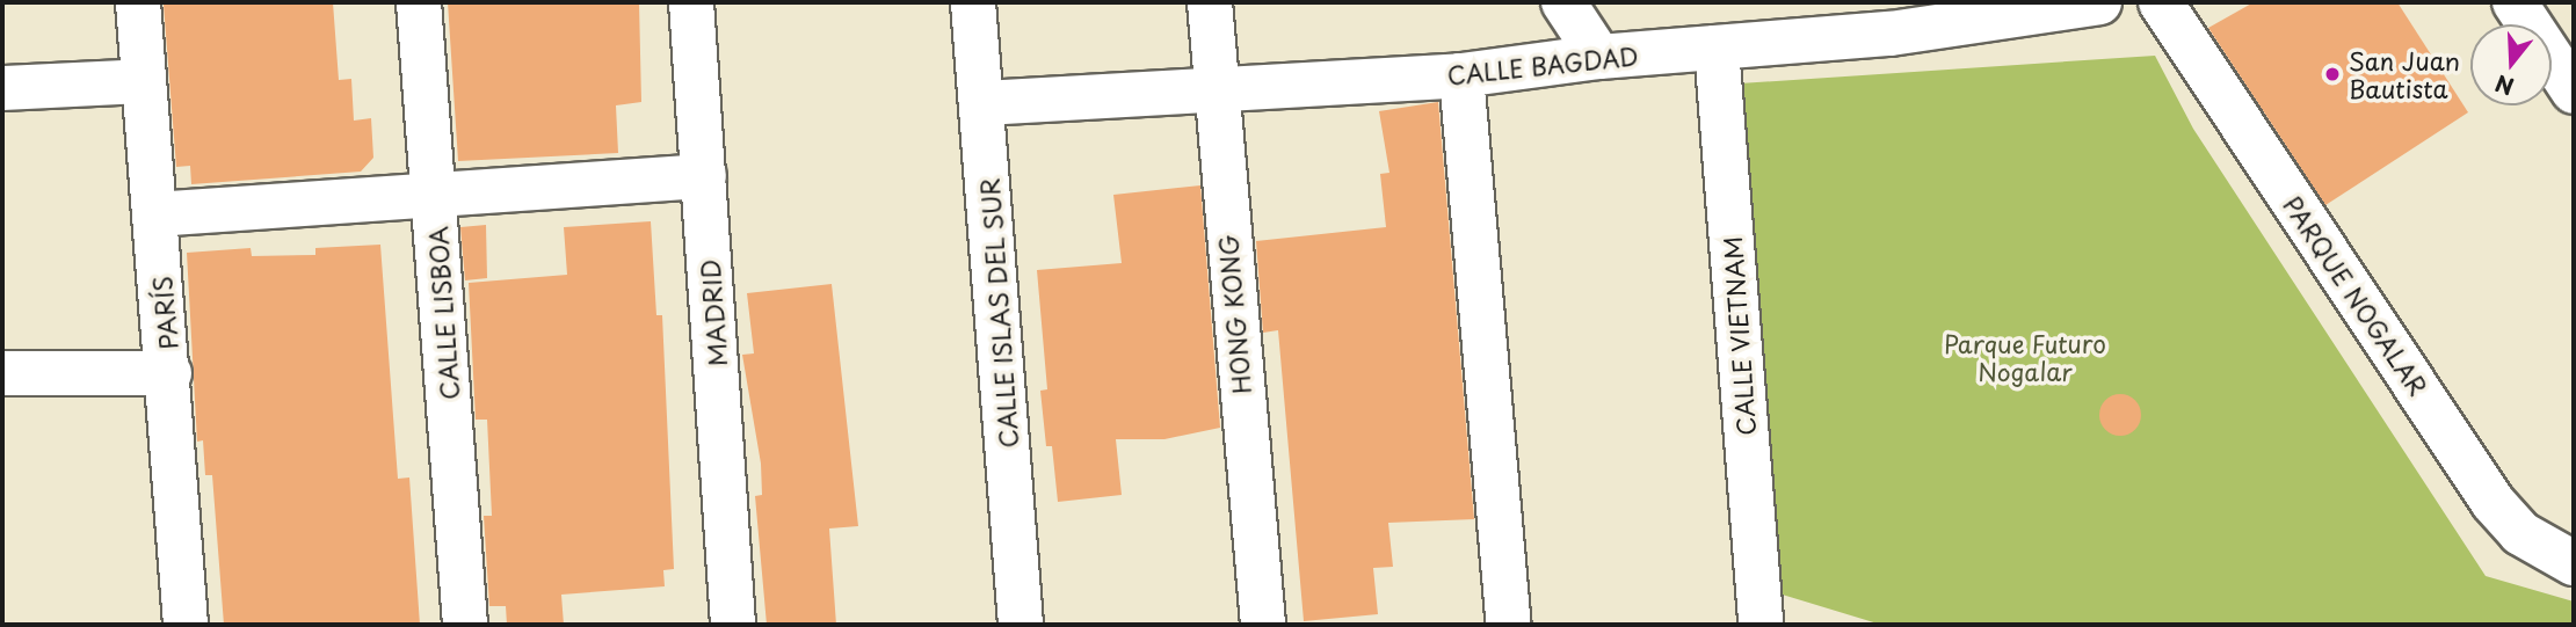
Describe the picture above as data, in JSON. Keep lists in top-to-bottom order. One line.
{"streets":{"main road":["CALLE BAGDAD","PARQUE NOGALAR","PARÍS","CALLE LISBOA","MADRID","CALLE ISLAS DEL SUR","HONG KONG","CALLE VIETNAM"]},"crossings":[["CALLE BAGDAD","CALLE ISLAS DEL SUR"],["CALLE BAGDAD","HONG KONG"],["CALLE BAGDAD","CALLE VIETNAM"]],"parks":["Parque Futuro Nogalar"],"places":["San Juan Bautista"],"north":"bottom"}
